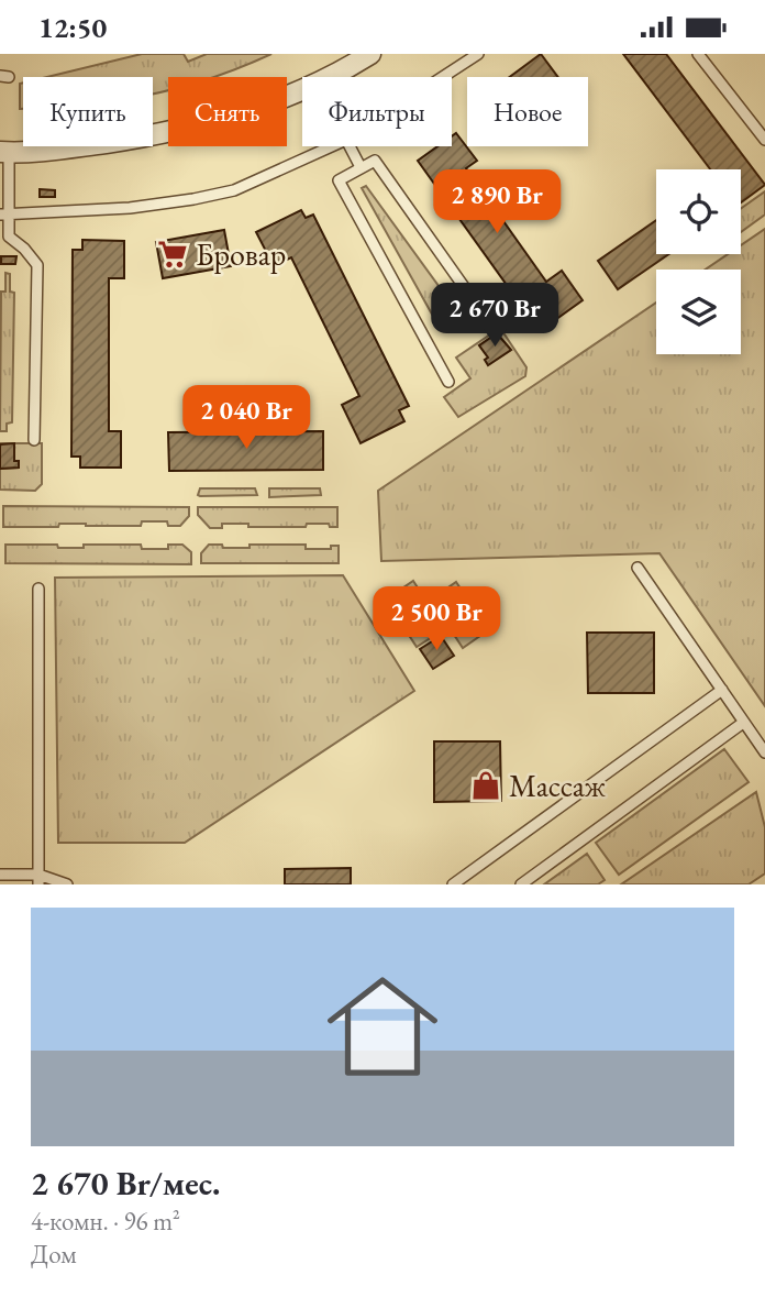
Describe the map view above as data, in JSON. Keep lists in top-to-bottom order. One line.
{"places":{"supermarket":["Бровар"],"shop":["Массаж"]},"page":{"status":"12:50","chip":["Купить","Снять","Фильтры","Новое"],"price":["2 890 Br","2 670 Br","2 040 Br","2 500 Br"],"list":[{"name":"2 670 Br/мес.","note":"4-комн. · 96 m² · Дом"}]}}
